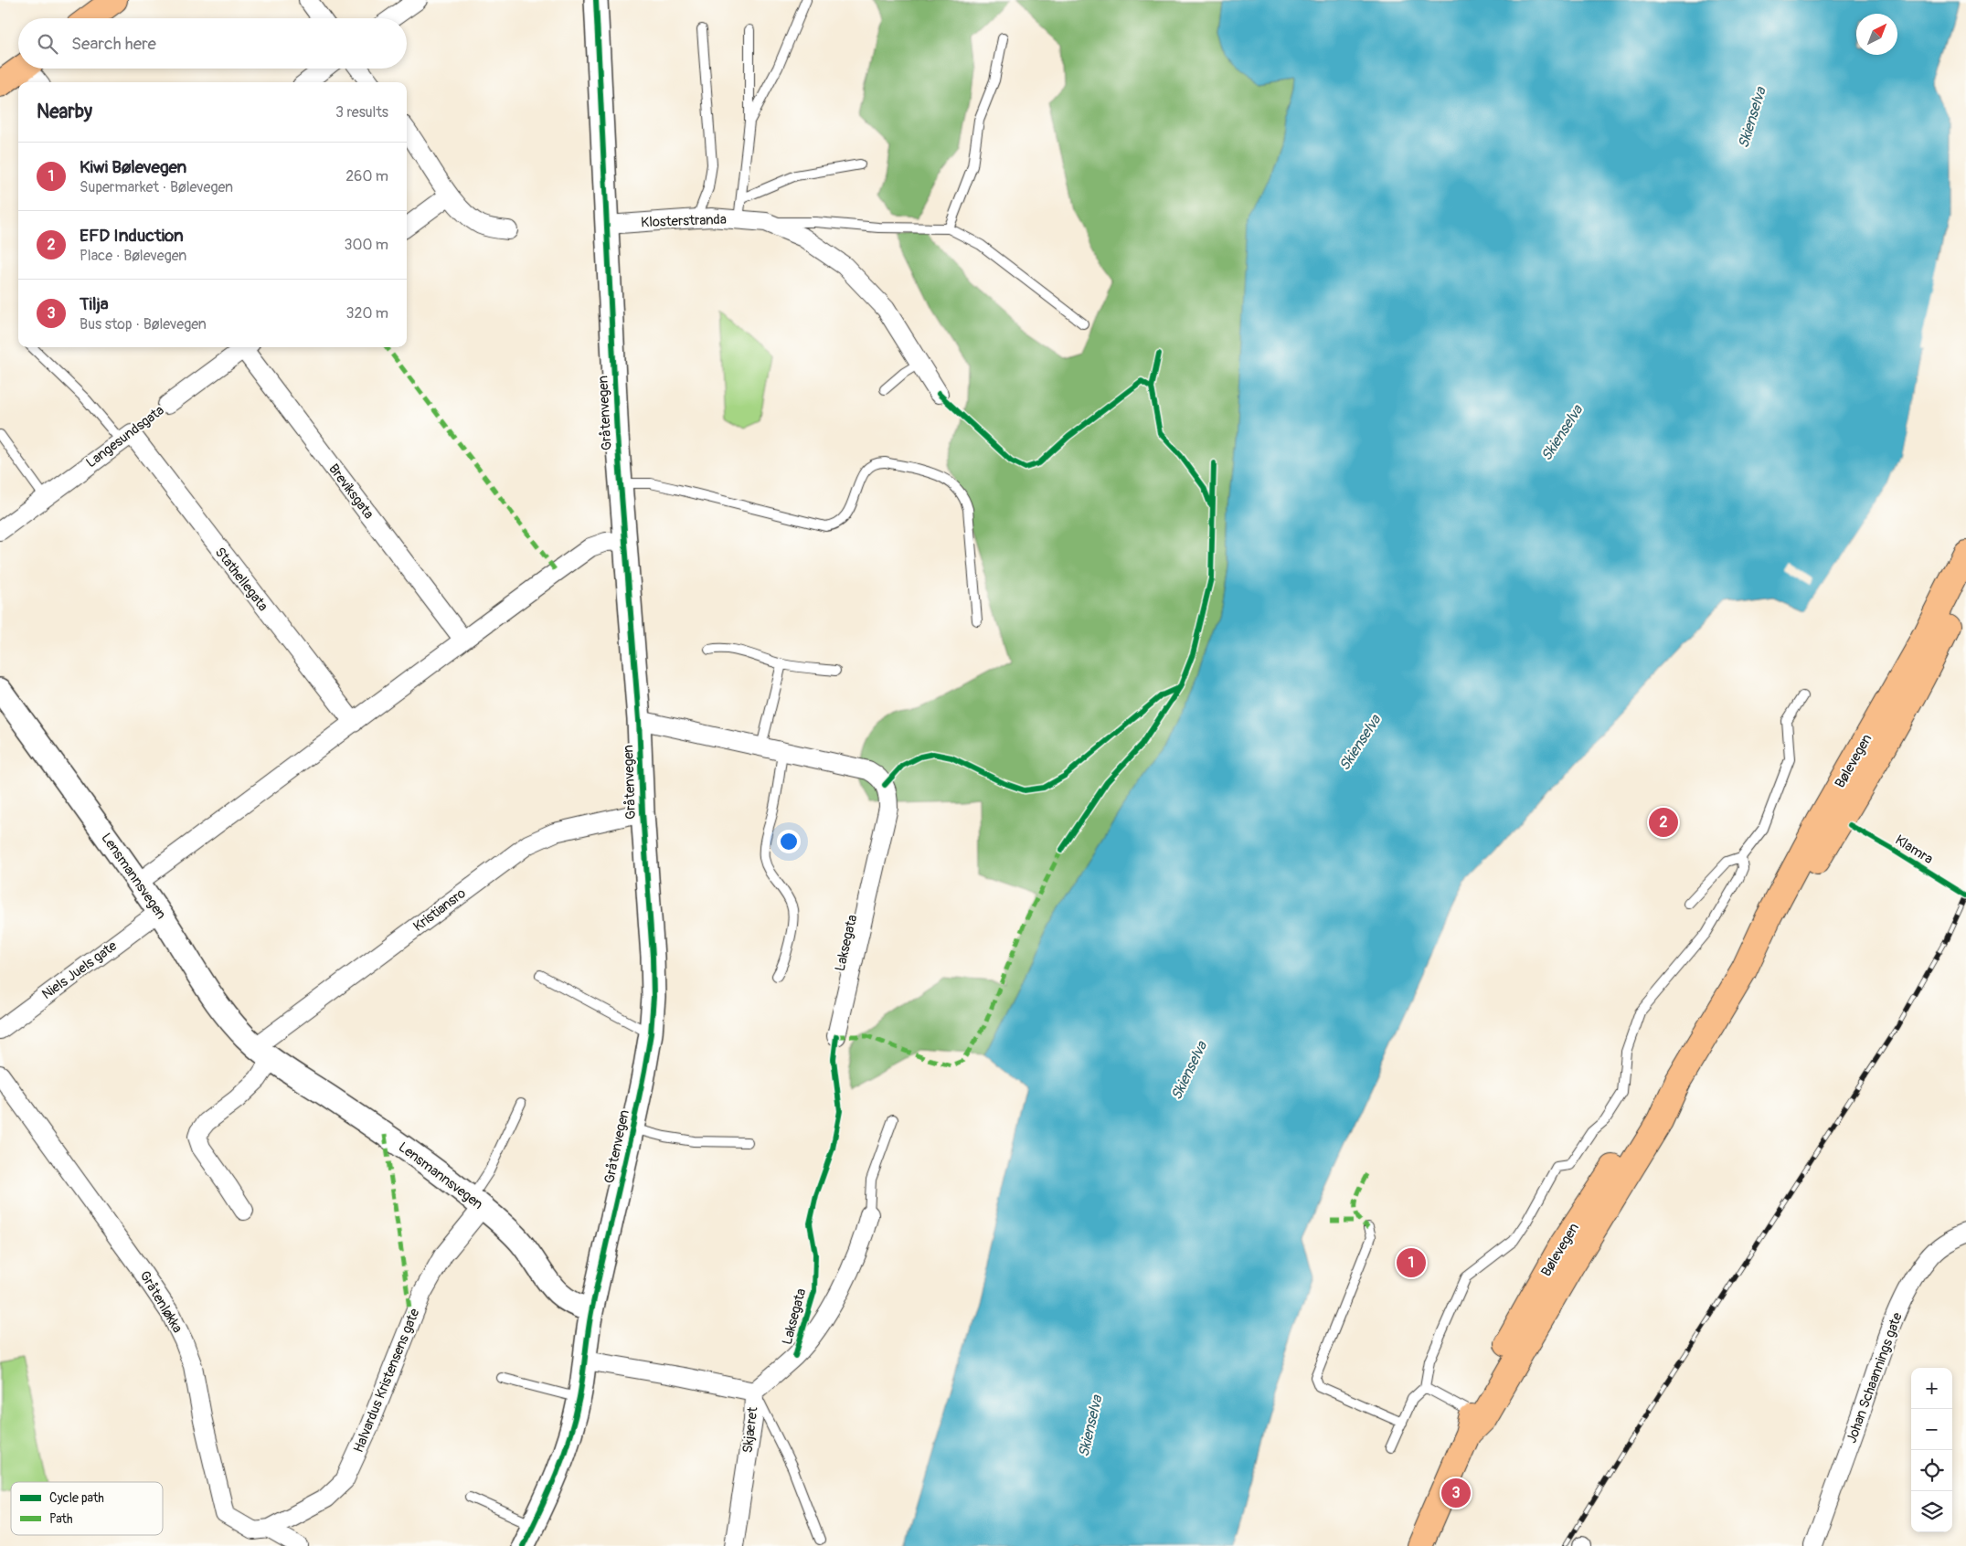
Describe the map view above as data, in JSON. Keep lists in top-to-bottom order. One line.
{"streets":{"main road":["Bølevegen"],"street":["Klosterstranda","Gråtenvegen","Langesundsgata","Breviksgata","Stathellegata","Lensmannsvegen","Kristiansro","Laksegata","Niels Juels gate","Gråtenløkka","Johan Schaannings gate","Halvardus Kristensens gate","Skjæret"],"cycle path":["Klamra"]},"crossings":[["Klosterstranda","Gråtenvegen"],["Gråtenvegen","Lensmannsvegen"],["Gråtenvegen","Kristiansro"],["Gråtenvegen","Laksegata"],["Langesundsgata","Stathellegata"],["Lensmannsvegen","Kristiansro"],["Lensmannsvegen","Niels Juels gate"],["Lensmannsvegen","Halvardus Kristensens gate"],["Gråtenløkka","Halvardus Kristensens gate"]],"water":["Skienselva"],"legend":["Cycle path","Path"],"north":"top right","page":{"search":"Search here","heading":["Nearby","3 results"],"list":[{"mark":"1","name":"Kiwi Bølevegen","note":"Supermarket · Bølevegen","value":"260 m"},{"mark":"2","name":"EFD Induction","note":"Place · Bølevegen","value":"300 m"},{"mark":"3","name":"Tilja","note":"Bus stop · Bølevegen","value":"320 m"}],"pins":["2","1","3"],"map_buttons":["+","−"]}}
